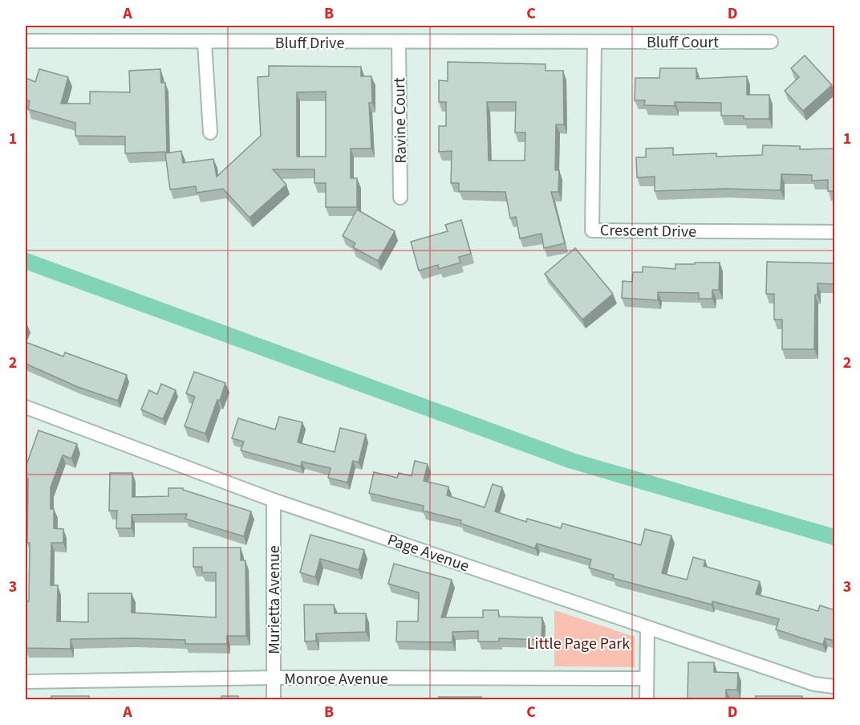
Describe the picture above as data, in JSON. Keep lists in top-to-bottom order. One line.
{"streets":{"street":["Bluff Court","Bluff Drive","Ravine Court","Crescent Drive","Page Avenue","Murietta Avenue","Monroe Avenue"]},"crossings":[["Bluff Court","Bluff Drive"],["Bluff Court","Crescent Drive"],["Bluff Drive","Ravine Court"],["Bluff Drive","Crescent Drive"],["Page Avenue","Murietta Avenue"],["Murietta Avenue","Monroe Avenue"]],"parks":["Little Page Park"],"grid":{"columns":["A","B","C","D"],"rows":["1","2","3"]}}
